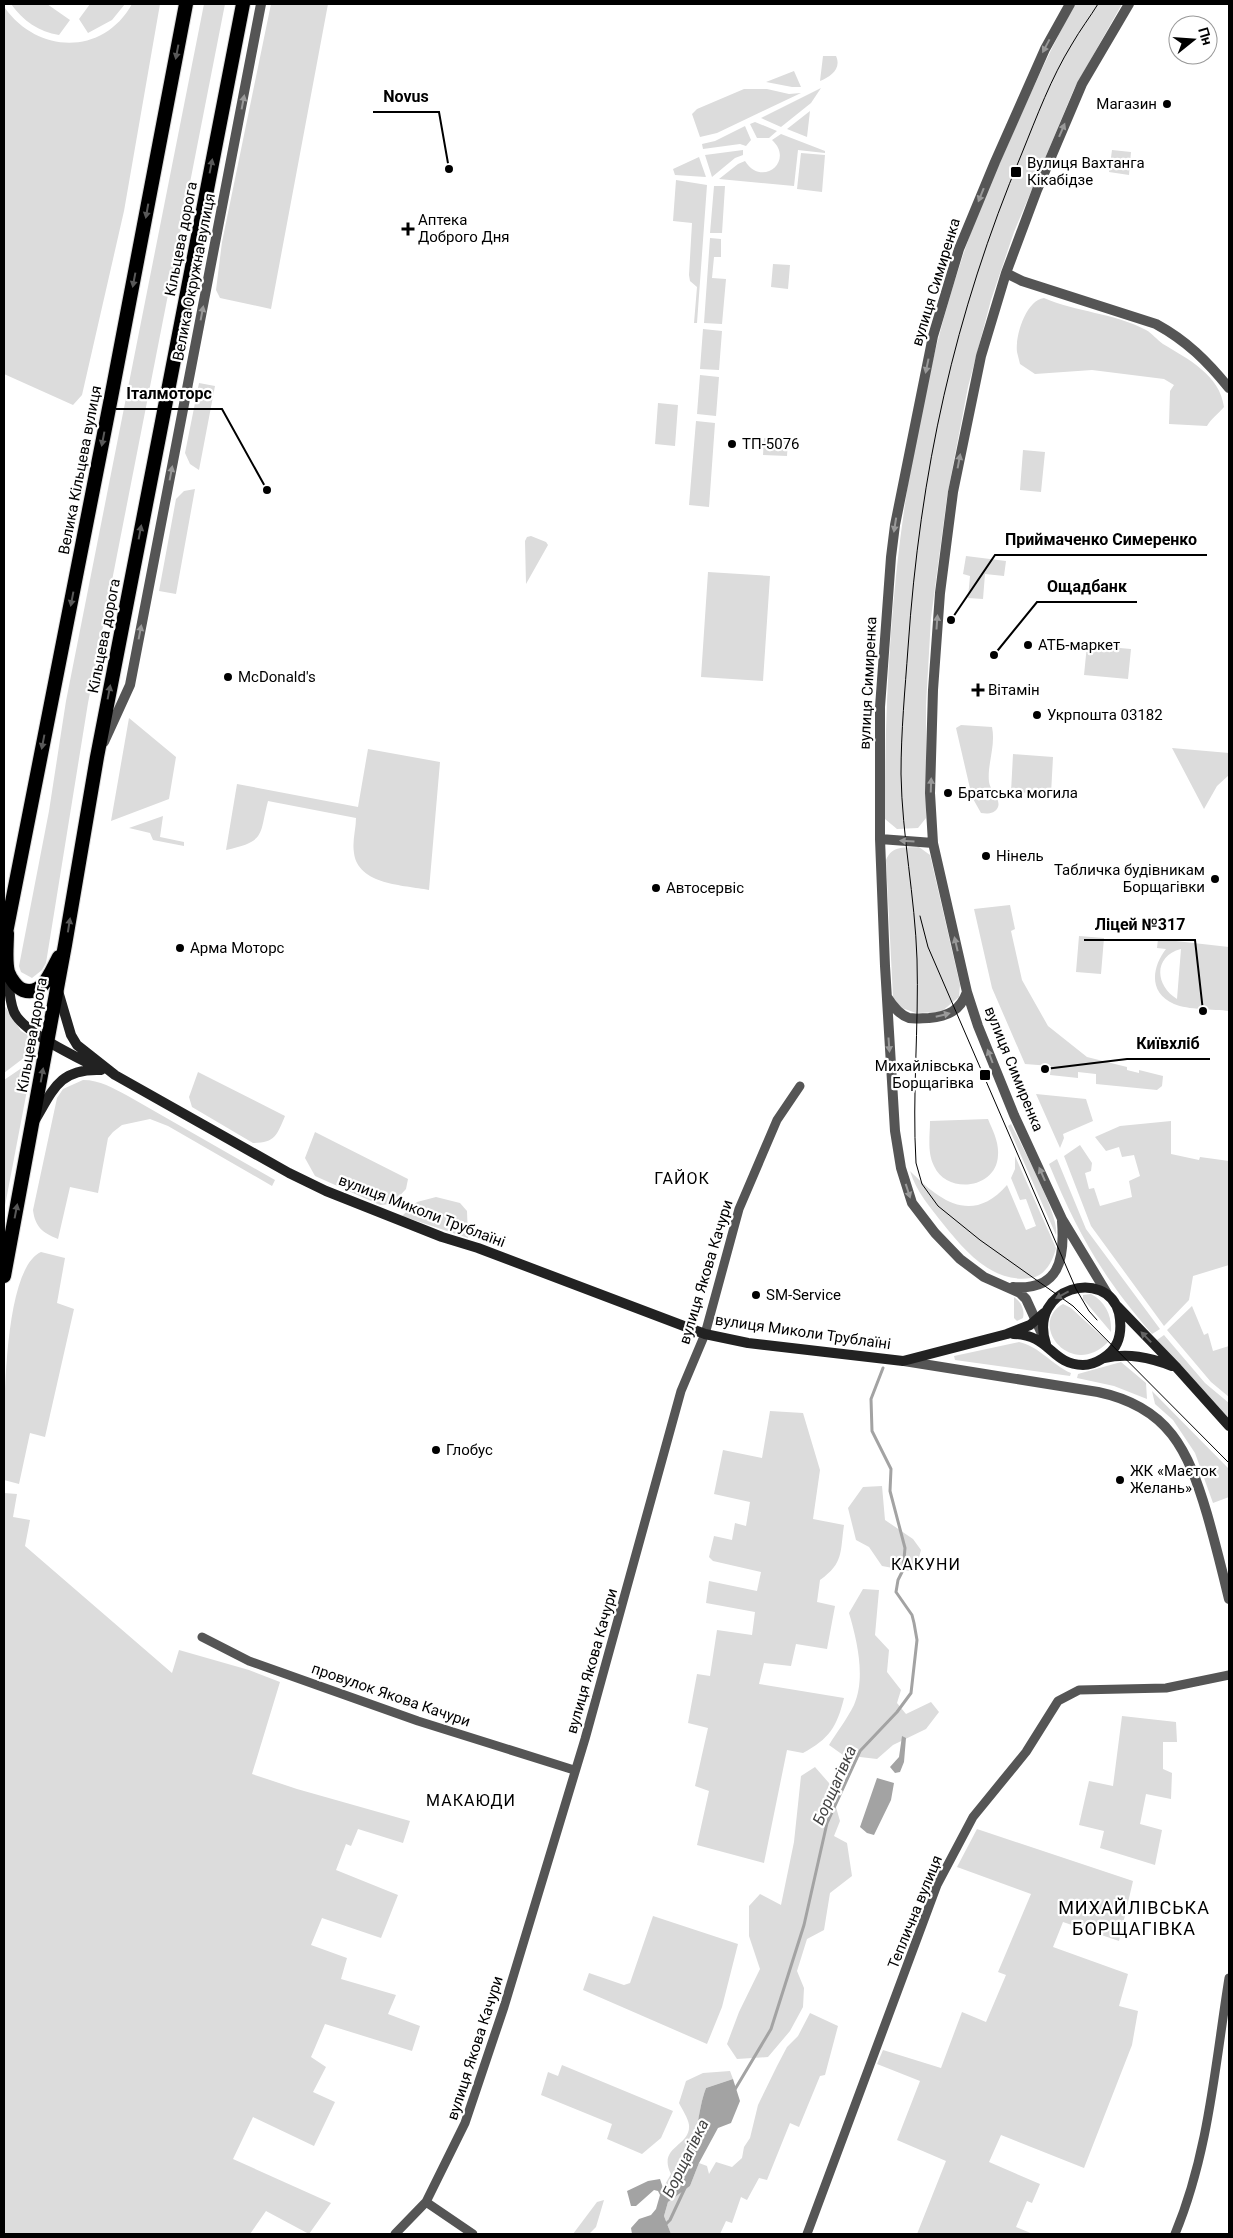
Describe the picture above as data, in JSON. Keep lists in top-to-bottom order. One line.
{"streets":{"highway":["Кільцева дорога","Велика Кільцева вулиця"],"main road":["вулиця Миколи Трублаїні"],"street":["Велика Окружна вулиця","вулиця Симиренка","вулиця Якова Качури","провулок Якова Качури","Теплична вулиця"]},"crossings":[["Кільцева дорога","Велика Окружна вулиця"],["Кільцева дорога","вулиця Миколи Трублаїні"],["вулиця Миколи Трублаїні","вулиця Якова Качури"],["вулиця Якова Качури","провулок Якова Качури"]],"one_way":["Кільцева дорога","Велика Окружна вулиця","Велика Кільцева вулиця"],"districts":["ГАЙОК","КАКУНИ","МАКАЮДИ","МИХАЙЛІВСЬКА БОРЩАГІВКА"],"water":["Борщагівка"],"places":{"other":["Магазин","Novus","ТП-5076","Італмоторс","Приймаченко Симеренко","АТБ-маркет","Ощадбанк","McDonald's","Укрпошта 03182","Братська могила","Нінель","Табличка будівникам Борщагівки","Автосервіс","Арма Моторс","Ліцей №317","Київхліб","SM-Service","Глобус","ЖК «Маєток Желань»"],"transit":["Вулиця Вахтанга Кікабідзе","Михайлівська Борщагівка"],"health":["Аптека Доброго Дня","Вітамін"]},"north":"right"}
